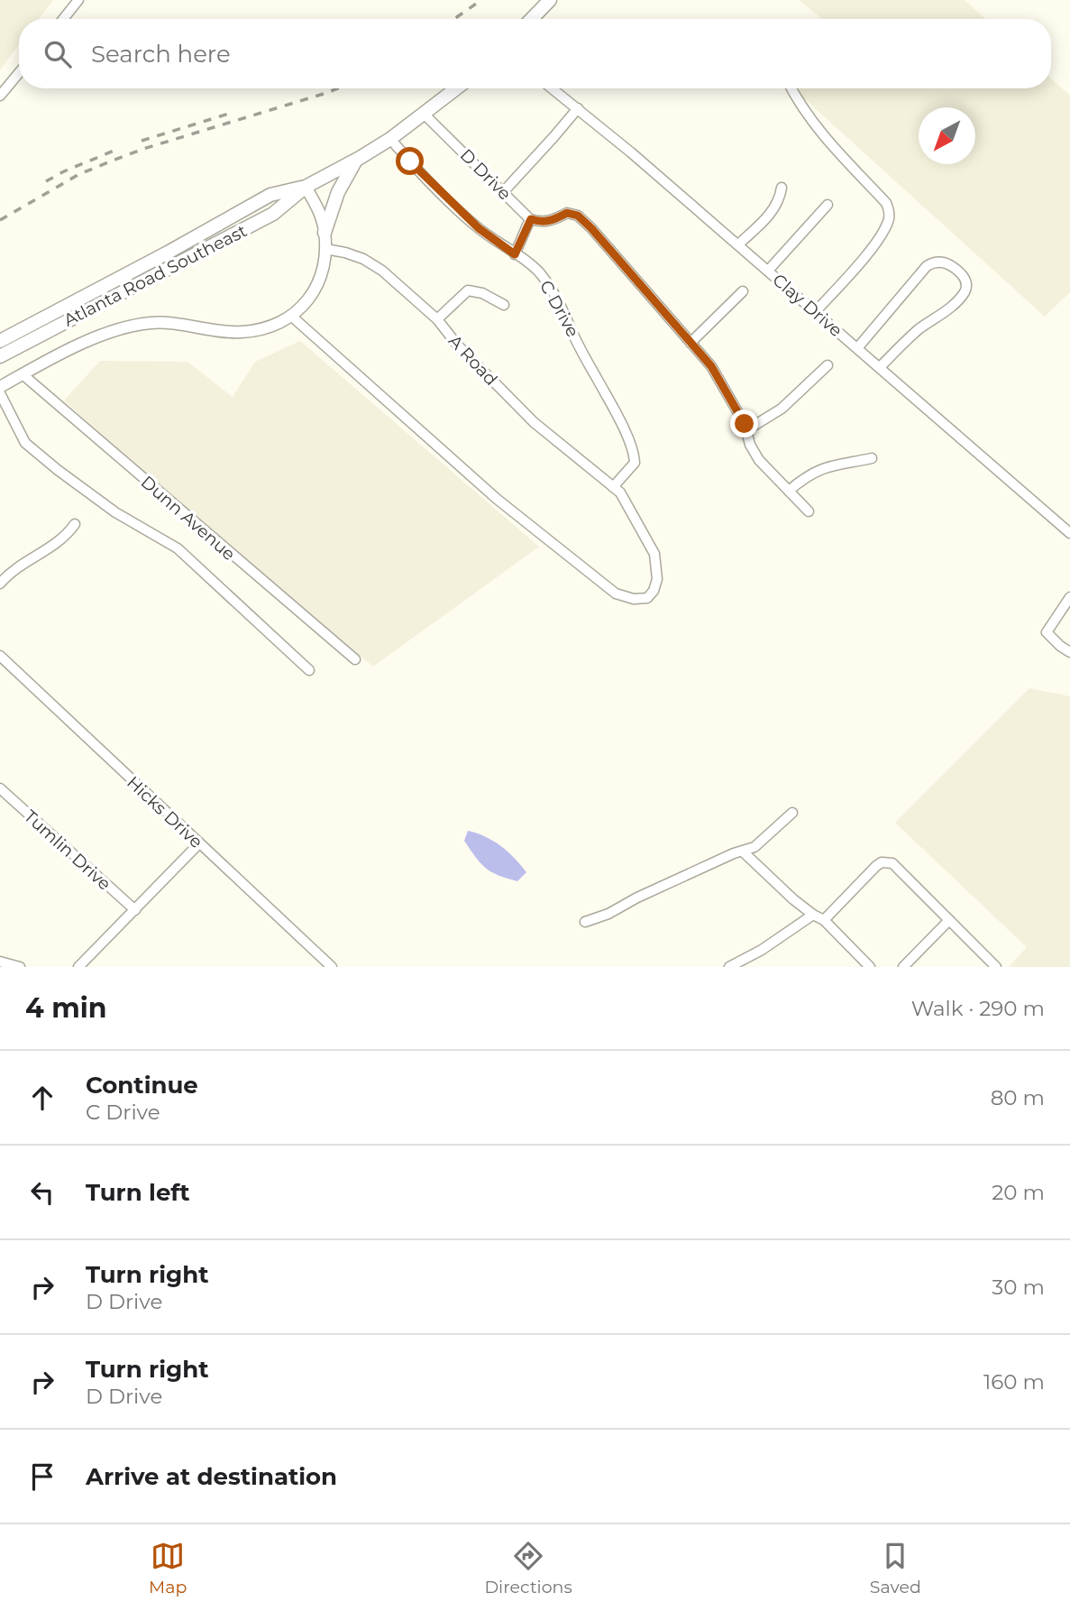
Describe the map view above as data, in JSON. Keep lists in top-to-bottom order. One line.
{"streets":{"main road":["Atlanta Road Southeast"],"street":["D Drive","Clay Drive","C Drive","A Road","Dunn Avenue","Hicks Drive","Tumlin Drive"]},"crossings":[["D Drive","Atlanta Road Southeast"],["Atlanta Road Southeast","C Drive"],["C Drive","A Road"]],"north":"bottom left","page":{"search":"Search here","heading":["4 min","Walk · 290 m"],"list":[["Continue","C Drive","80 m"],["Turn left","20 m"],["Turn right","D Drive","30 m"],["Turn right","D Drive","160 m"],"Arrive at destination"],"nav":["Map","Directions","Saved"]}}
